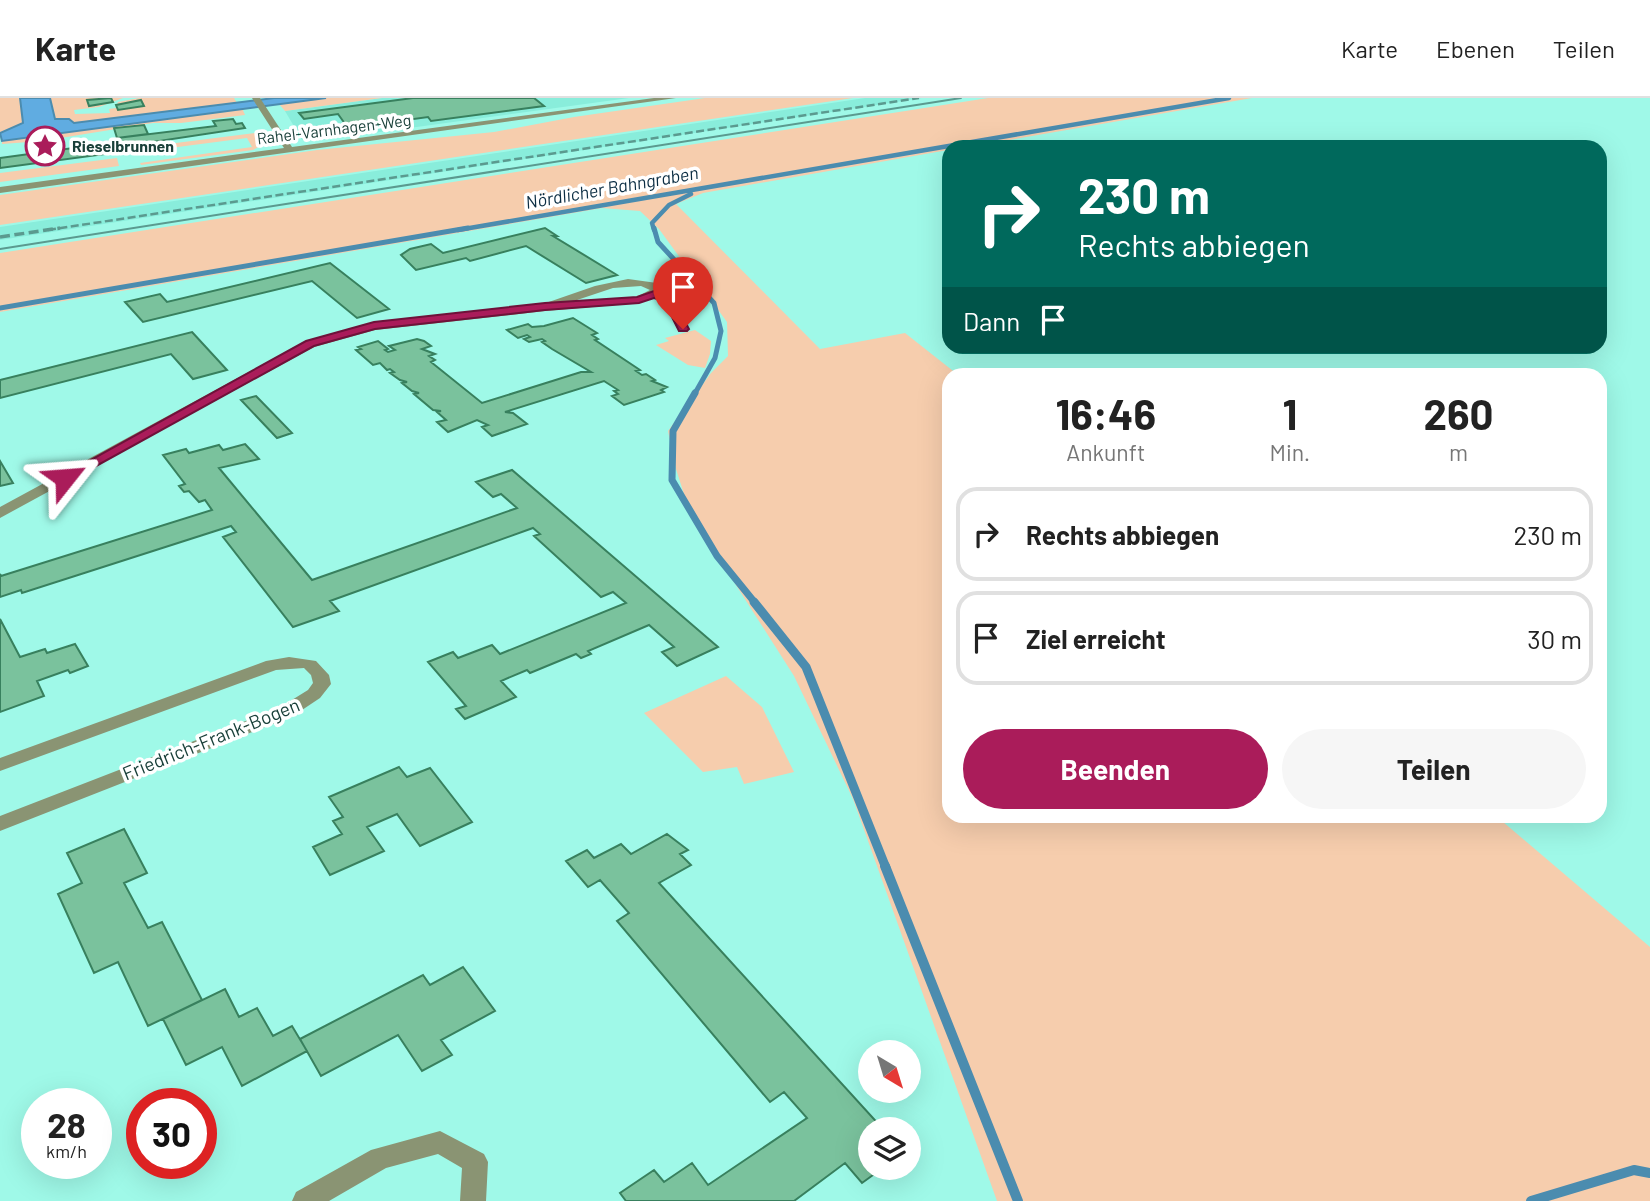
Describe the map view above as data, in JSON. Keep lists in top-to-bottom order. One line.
{"streets":{"street":["Rahel-Varnhagen-Weg","Friedrich-Frank-Bogen"]},"water":["Nördlicher Bahngraben"],"places":{"place":["Rieselbrunnen"]},"north":"bottom right","page":{"header":"Karte","nav":["Karte","Ebenen","Teilen"],"turn":["230 m","Rechts abbiegen"],"then":"Dann","eta":["16:46","Ankunft","1","Min.","260","m"],"list":[{"name":"Rechts abbiegen","value":"230 m"},{"name":"Ziel erreicht","value":"30 m"}],"buttons":["Beenden","Teilen"],"speed":"28 km/h","limit":"30"}}
